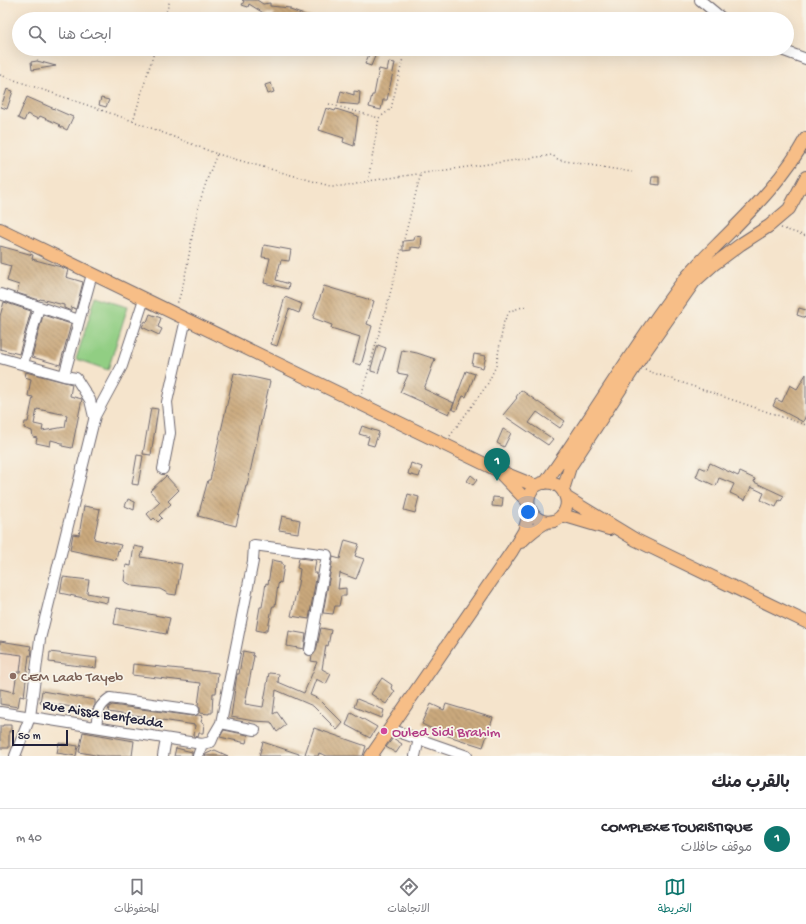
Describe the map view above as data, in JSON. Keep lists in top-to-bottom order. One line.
{"streets":{"street":["Rue Aissa Benfedda"]},"places":["CEM Laab Tayeb","Ouled Sidi Brahim"],"scale_bar":"50 m","page":{"search":"ابحث هنا","pins":"1","scale":"50 m","heading":"بالقرب منك","list":[{"mark":"1","name":"COMPLEXE TOURISTIQUE","note":"موقف حافلات","value":"40 m"}],"nav":["الخريطة","الاتجاهات","المحفوظات"]}}
